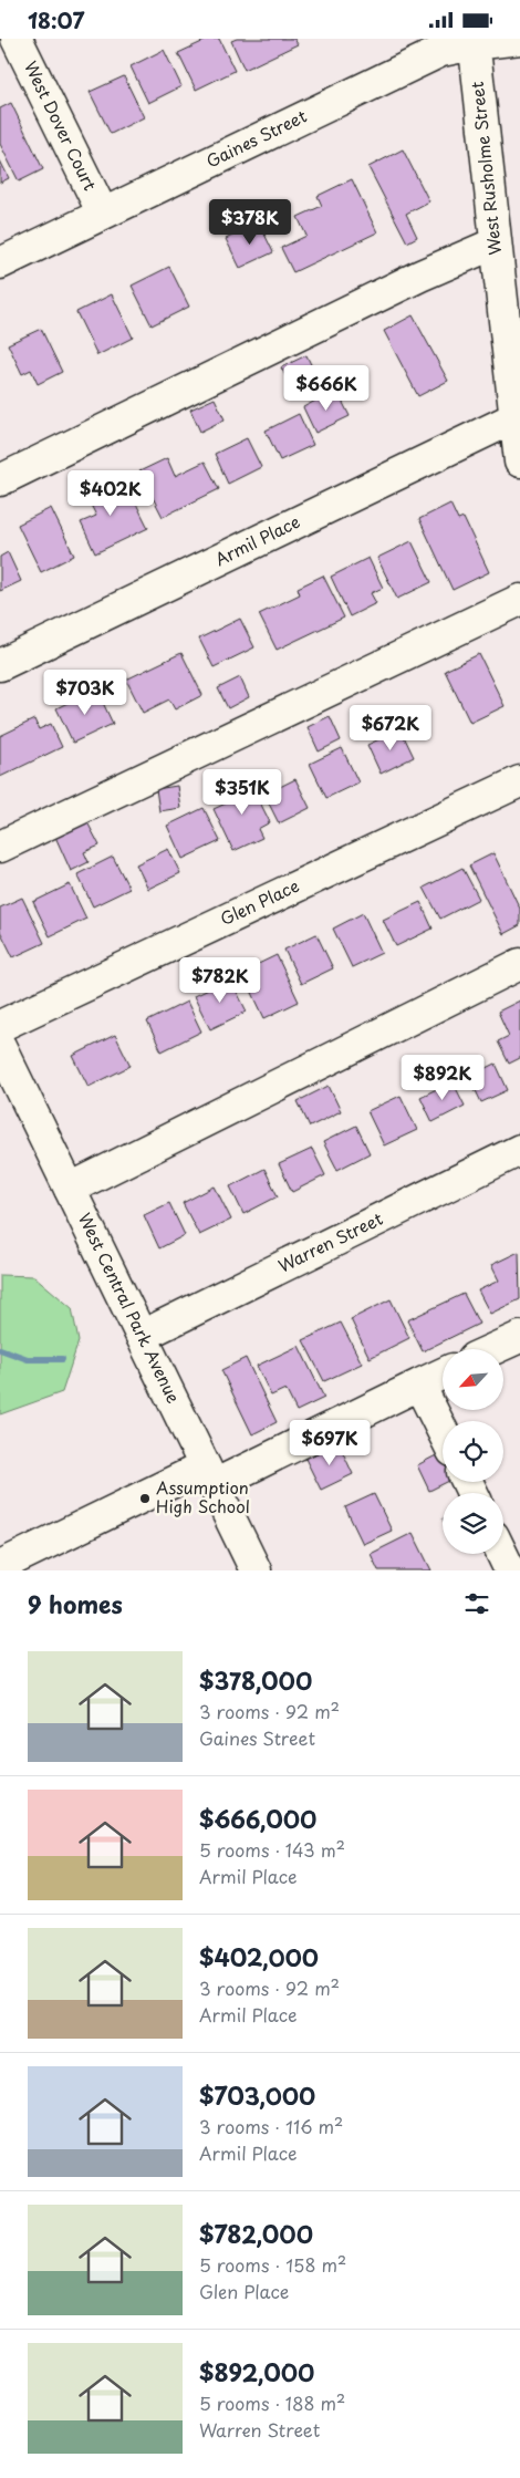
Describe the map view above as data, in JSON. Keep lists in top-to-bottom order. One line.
{"streets":{"street":["West Dover Court","Gaines Street","West Rusholme Street","Armil Place","Glen Place","Warren Street","West Central Park Avenue"]},"crossings":[["West Dover Court","Gaines Street"],["Gaines Street","West Rusholme Street"],["West Rusholme Street","Armil Place"],["Warren Street","West Central Park Avenue"]],"places":["Assumption High School"],"north":"bottom left","page":{"status":"18:07","price":["$378K","$666K","$402K","$703K","$672K","$351K","$782K","$892K","$697K"],"heading":"9 homes","list":[{"name":"$378,000","note":"3 rooms · 92 m² · Gaines Street"},{"name":"$666,000","note":"5 rooms · 143 m² · Armil Place"},{"name":"$402,000","note":"3 rooms · 92 m² · Armil Place"},{"name":"$703,000","note":"3 rooms · 116 m² · Armil Place"},{"name":"$782,000","note":"5 rooms · 158 m² · Glen Place"},{"name":"$892,000","note":"5 rooms · 188 m² · Warren Street"}]}}
